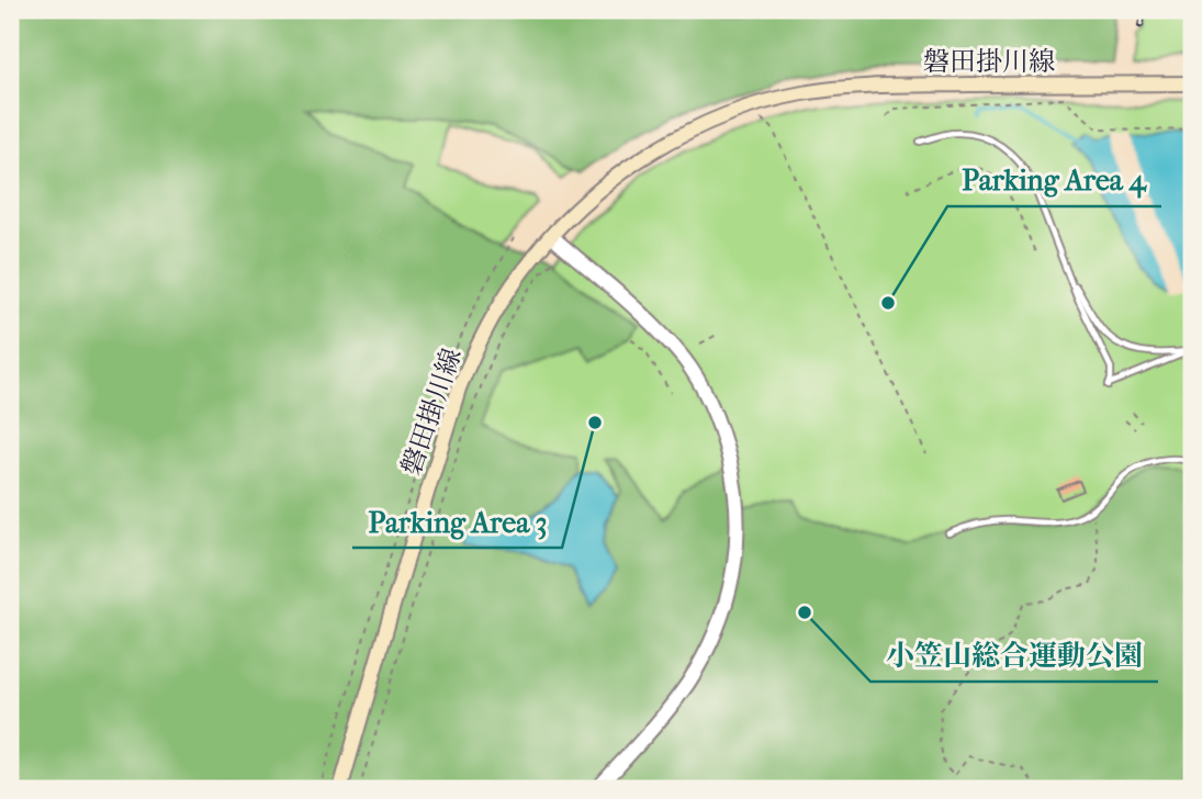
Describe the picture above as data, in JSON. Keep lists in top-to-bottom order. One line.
{"streets":{"main road":["磐田掛川線"]},"places":["Parking Area 4","Parking Area 3","小笠山総合運動公園"]}
